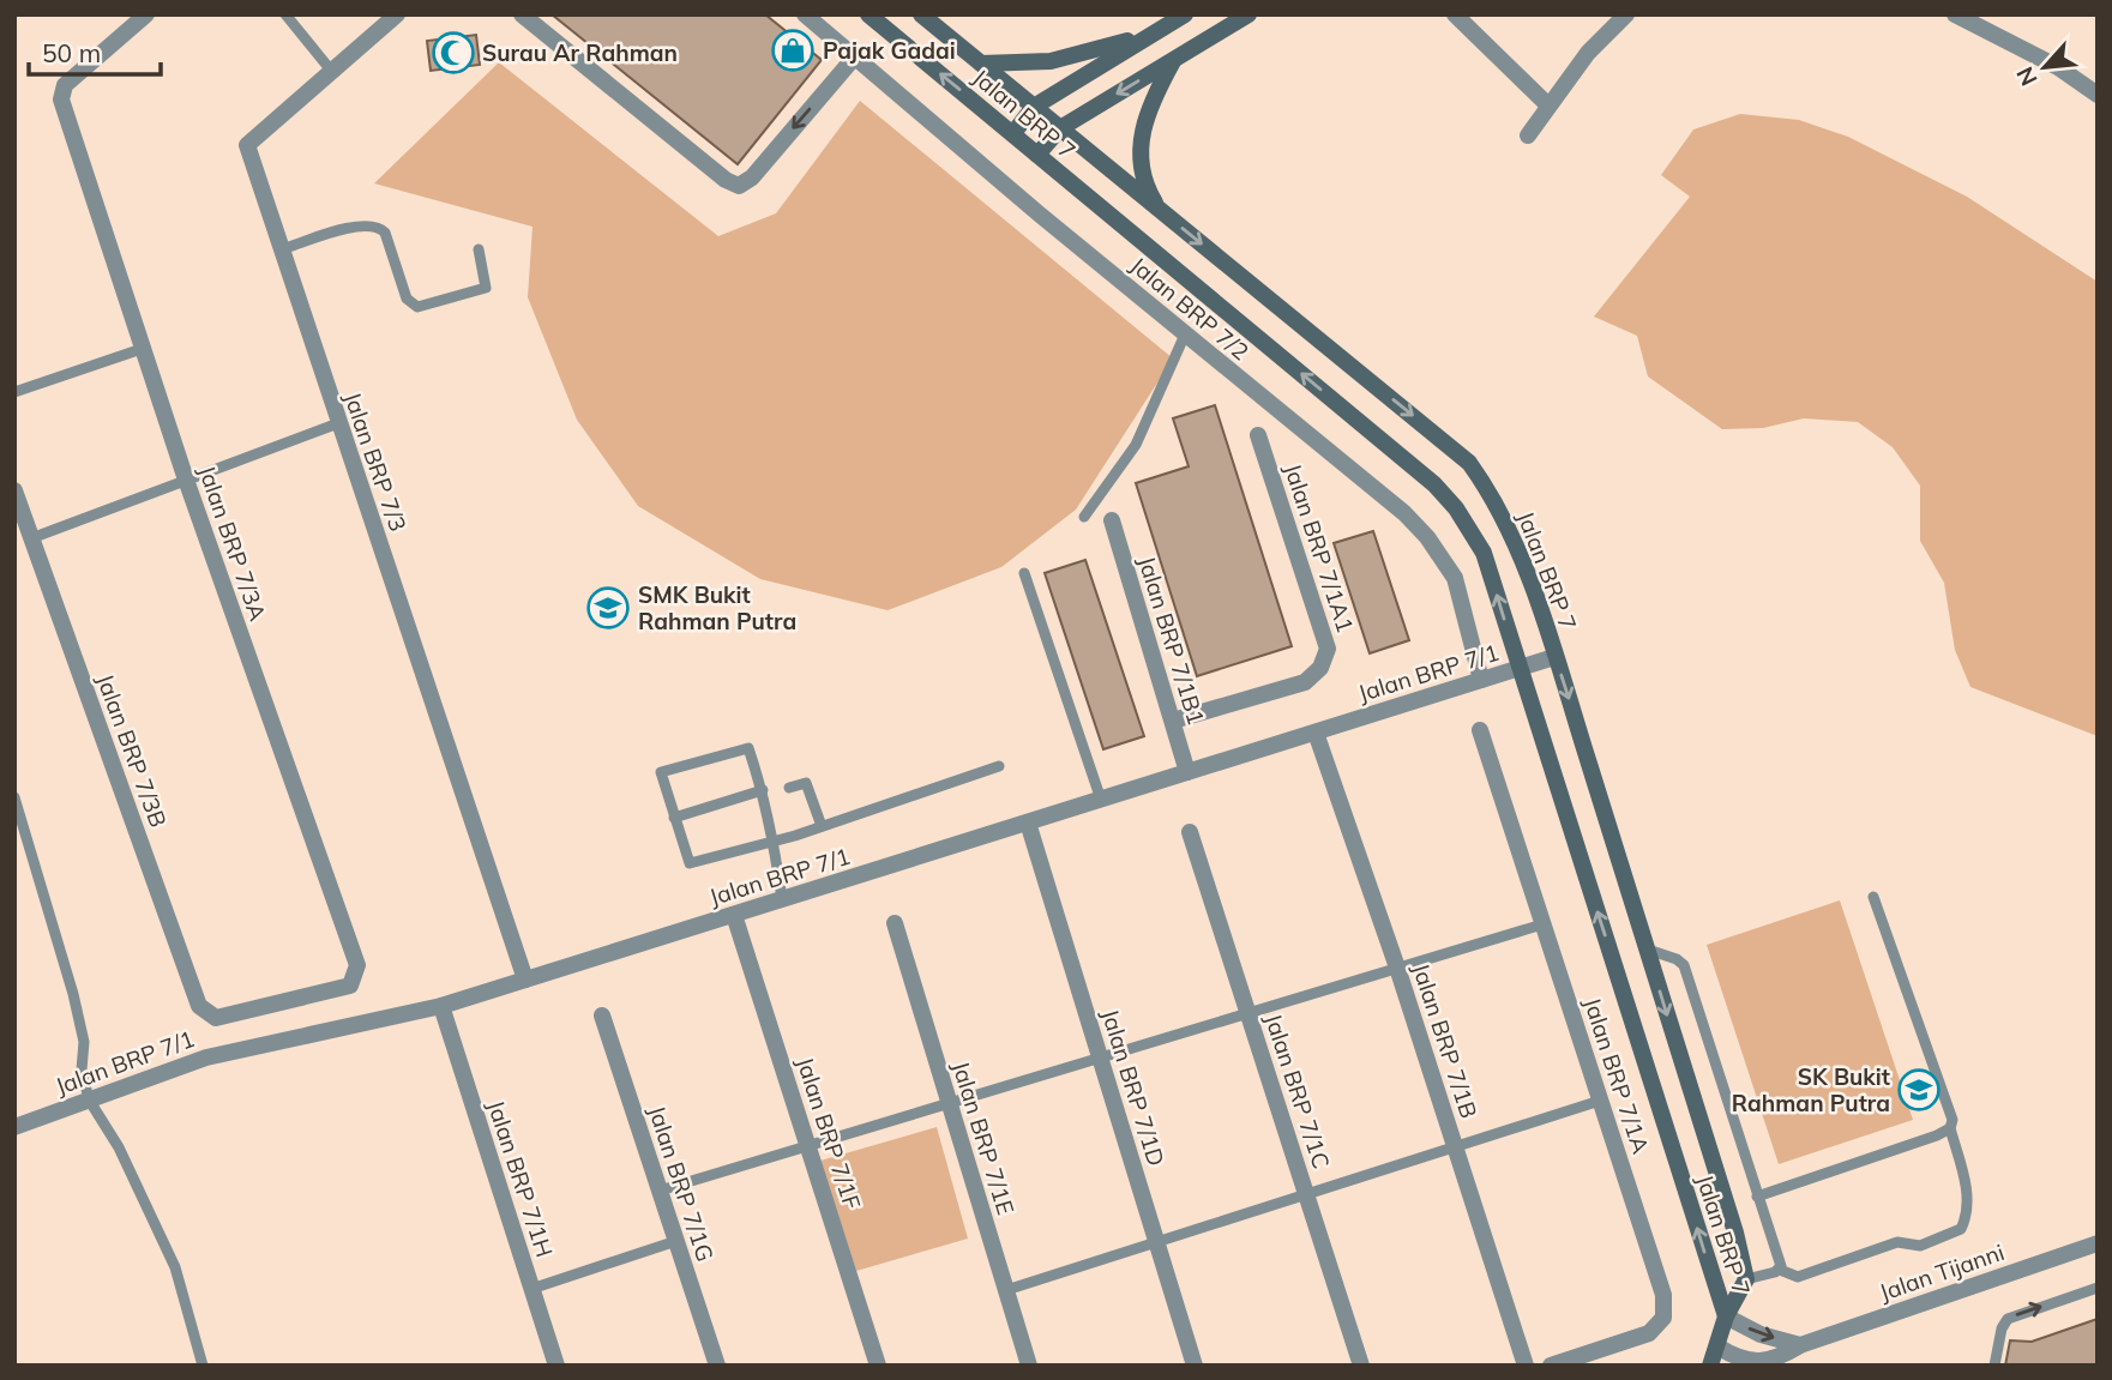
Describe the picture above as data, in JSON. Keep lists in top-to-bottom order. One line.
{"streets":{"main road":["Jalan BRP 7"],"street":["Jalan BRP 7/2","Jalan BRP 7/3","Jalan BRP 7/3A","Jalan BRP 7/1A1","Jalan BRP 7/1B1","Jalan BRP 7/1","Jalan BRP 7/3B","Jalan BRP 7/1B","Jalan BRP 7/1A","Jalan BRP 7/1D","Jalan BRP 7/1C","Jalan BRP 7/1F","Jalan BRP 7/1E","Jalan BRP 7/1H","Jalan BRP 7/1G","Jalan Tijanni"]},"crossings":[["Jalan BRP 7","Jalan BRP 7/1"],["Jalan BRP 7/2","Jalan BRP 7/1"],["Jalan BRP 7/3","Jalan BRP 7/1"],["Jalan BRP 7/3A","Jalan BRP 7/3B"],["Jalan BRP 7/1A1","Jalan BRP 7/1B1"],["Jalan BRP 7/1B1","Jalan BRP 7/1"],["Jalan BRP 7/1","Jalan BRP 7/1B"],["Jalan BRP 7/1","Jalan BRP 7/1D"],["Jalan BRP 7/1","Jalan BRP 7/1F"],["Jalan BRP 7/1","Jalan BRP 7/1H"]],"places":{"shop":["Pajak Gadai"],"mosque":["Surau Ar Rahman"],"school or university":["SMK Bukit Rahman Putra","SK Bukit Rahman Putra"]},"scale_bar":"50 m","north":"bottom left"}
